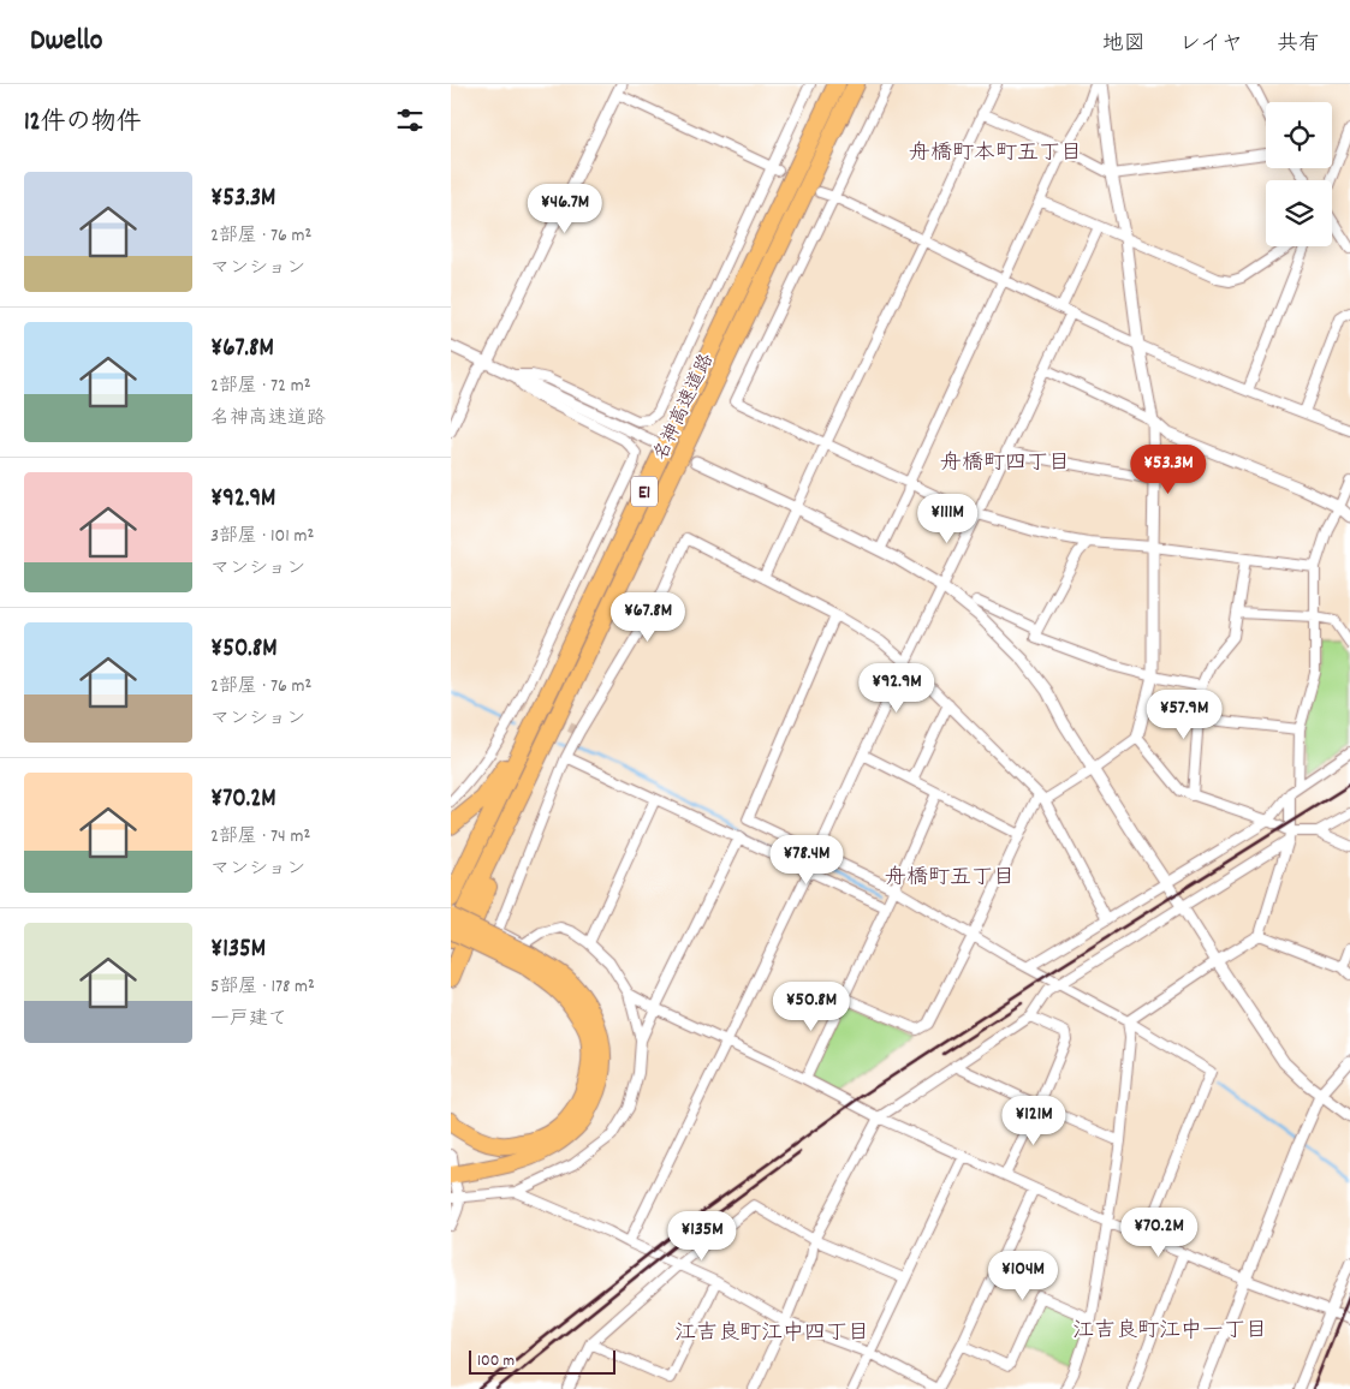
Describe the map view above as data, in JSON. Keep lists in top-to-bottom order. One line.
{"streets":{"highway":["名神高速道路","E1"]},"districts":["舟橋町本町五丁目","舟橋町四丁目","舟橋町五丁目","江吉良町江中一丁目","江吉良町江中四丁目"],"scale_bar":"100 m","page":{"header":"Dwello","nav":["地図","レイヤ","共有"],"heading":"12件の物件","list":[{"name":"¥53.3M","note":"2部屋 · 76 m² · マンション"},{"name":"¥67.8M","note":"2部屋 · 72 m² · 名神高速道路"},{"name":"¥92.9M","note":"3部屋 · 101 m² · マンション"},{"name":"¥50.8M","note":"2部屋 · 76 m² · マンション"},{"name":"¥70.2M","note":"2部屋 · 74 m² · マンション"},{"name":"¥135M","note":"5部屋 · 178 m² · 一戸建て"}],"price":["¥46.7M","¥53.3M","¥111M","¥67.8M","¥92.9M","¥57.9M","¥78.4M","¥50.8M","¥121M","¥70.2M","¥135M","¥104M"],"scale":"100 m"}}
